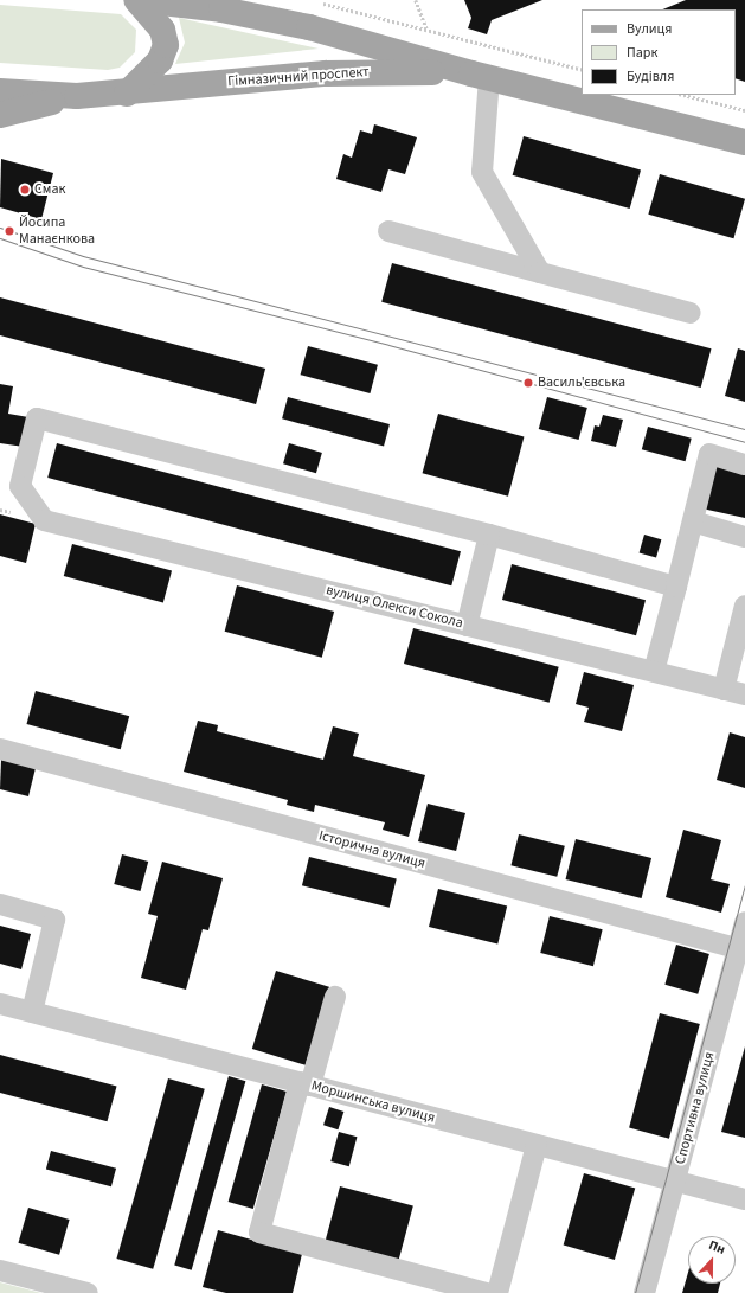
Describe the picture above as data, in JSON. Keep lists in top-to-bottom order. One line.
{"streets":{"main road":["Гімназичний проспект"],"street":["вулиця Олекси Сокола","Історична вулиця","Моршинська вулиця","Спортивна вулиця"]},"crossings":[["Історична вулиця","Спортивна вулиця"],["Моршинська вулиця","Спортивна вулиця"]],"places":["Смак","Йосипа Манаєнкова","Василь'євська"],"legend":["Вулиця","Парк","Будівля"],"north":"top"}
